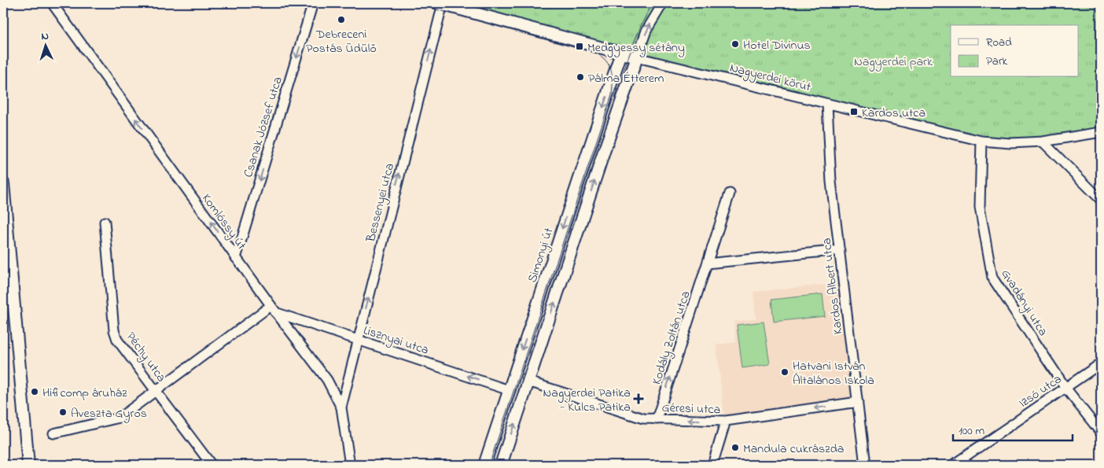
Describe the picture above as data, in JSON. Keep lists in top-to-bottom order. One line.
{"streets":{"street":["Nagyerdei körút","Csanak József utca","Bessenyei utca","Komlóssy út","Simonyi út","Kardos Albert utca","Gvadányi utca","Kodály Zoltán utca","Lisznyai utca","Péchy utca","Izsó utca","Géresi utca"]},"crossings":[["Nagyerdei körút","Bessenyei utca"],["Nagyerdei körút","Simonyi út"],["Nagyerdei körút","Kardos Albert utca"],["Nagyerdei körút","Gvadányi utca"],["Csanak József utca","Komlóssy út"],["Bessenyei utca","Komlóssy út"],["Bessenyei utca","Lisznyai utca"],["Komlóssy út","Lisznyai utca"],["Simonyi út","Lisznyai utca"],["Kardos Albert utca","Géresi utca"],["Gvadányi utca","Izsó utca"],["Kodály Zoltán utca","Géresi utca"]],"one_way":["Csanak József utca","Bessenyei utca","Komlóssy út","Kodály Zoltán utca","Lisznyai utca","Géresi utca"],"parks":["Nagyerdei park"],"places":{"other":["Debreceni Postás Üdülő","Hotel Divinus","Pálma Étterem","Hatvani István Általános Iskola","Hificomp áruház","Aveszta Gyros","Mandula cukrászda"],"transit":["Medgyessy sétány","Kardos utca"],"health":["Nagyerdei Patika - Kulcs Patika"]},"legend":["Road","Park"],"scale_bar":"100 m","north":"top"}
